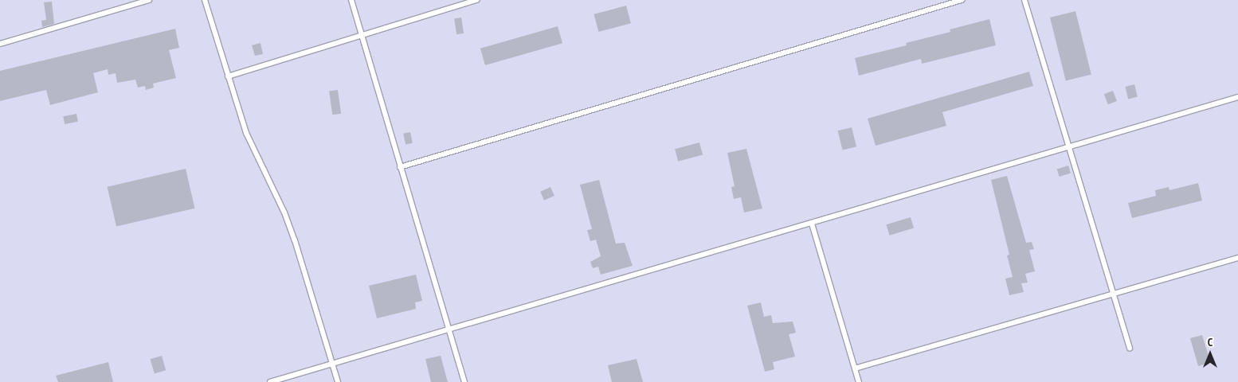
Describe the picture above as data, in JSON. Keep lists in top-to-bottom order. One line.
{"north":"top"}
